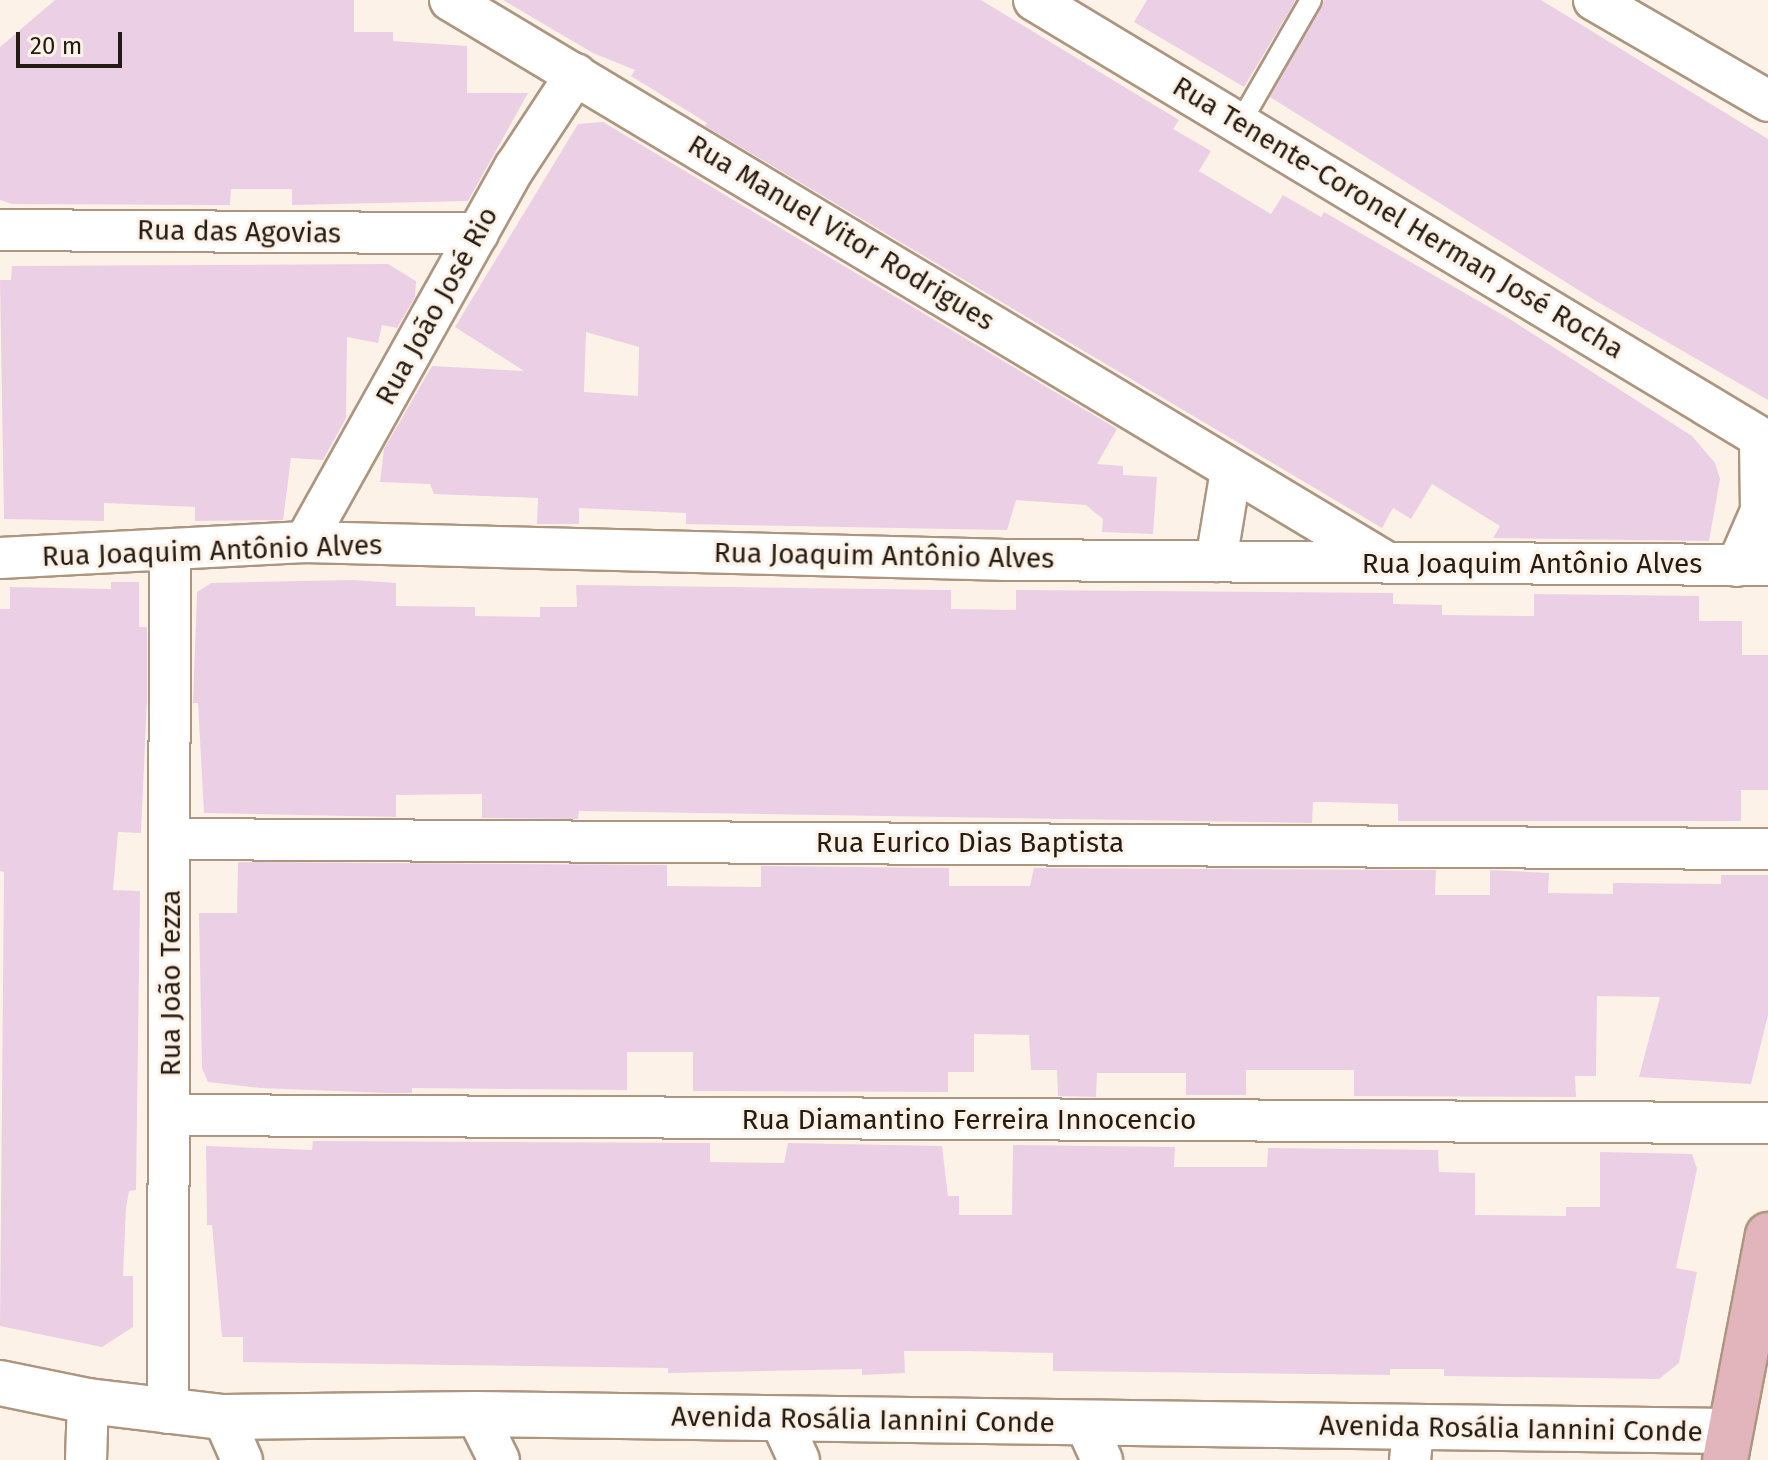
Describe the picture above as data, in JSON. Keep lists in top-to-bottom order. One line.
{"streets":{"street":["Rua Tenente-Coronel Herman José Rocha","Rua das Agovias","Rua Manuel Vitor Rodrigues","Rua João José Rio","Rua Joaquim Antônio Alves","Rua Eurico Dias Baptista","Rua João Tezza","Rua Diamantino Ferreira Innocencio","Avenida Rosália Iannini Conde"]},"crossings":[["Rua Tenente-Coronel Herman José Rocha","Rua Joaquim Antônio Alves"],["Rua das Agovias","Rua João José Rio"],["Rua Manuel Vitor Rodrigues","Rua João José Rio"],["Rua Manuel Vitor Rodrigues","Rua Joaquim Antônio Alves"],["Rua João José Rio","Rua Joaquim Antônio Alves"],["Rua Joaquim Antônio Alves","Rua João Tezza"],["Rua Eurico Dias Baptista","Rua João Tezza"],["Rua João Tezza","Rua Diamantino Ferreira Innocencio"],["Rua João Tezza","Avenida Rosália Iannini Conde"]],"scale_bar":"20 m"}
